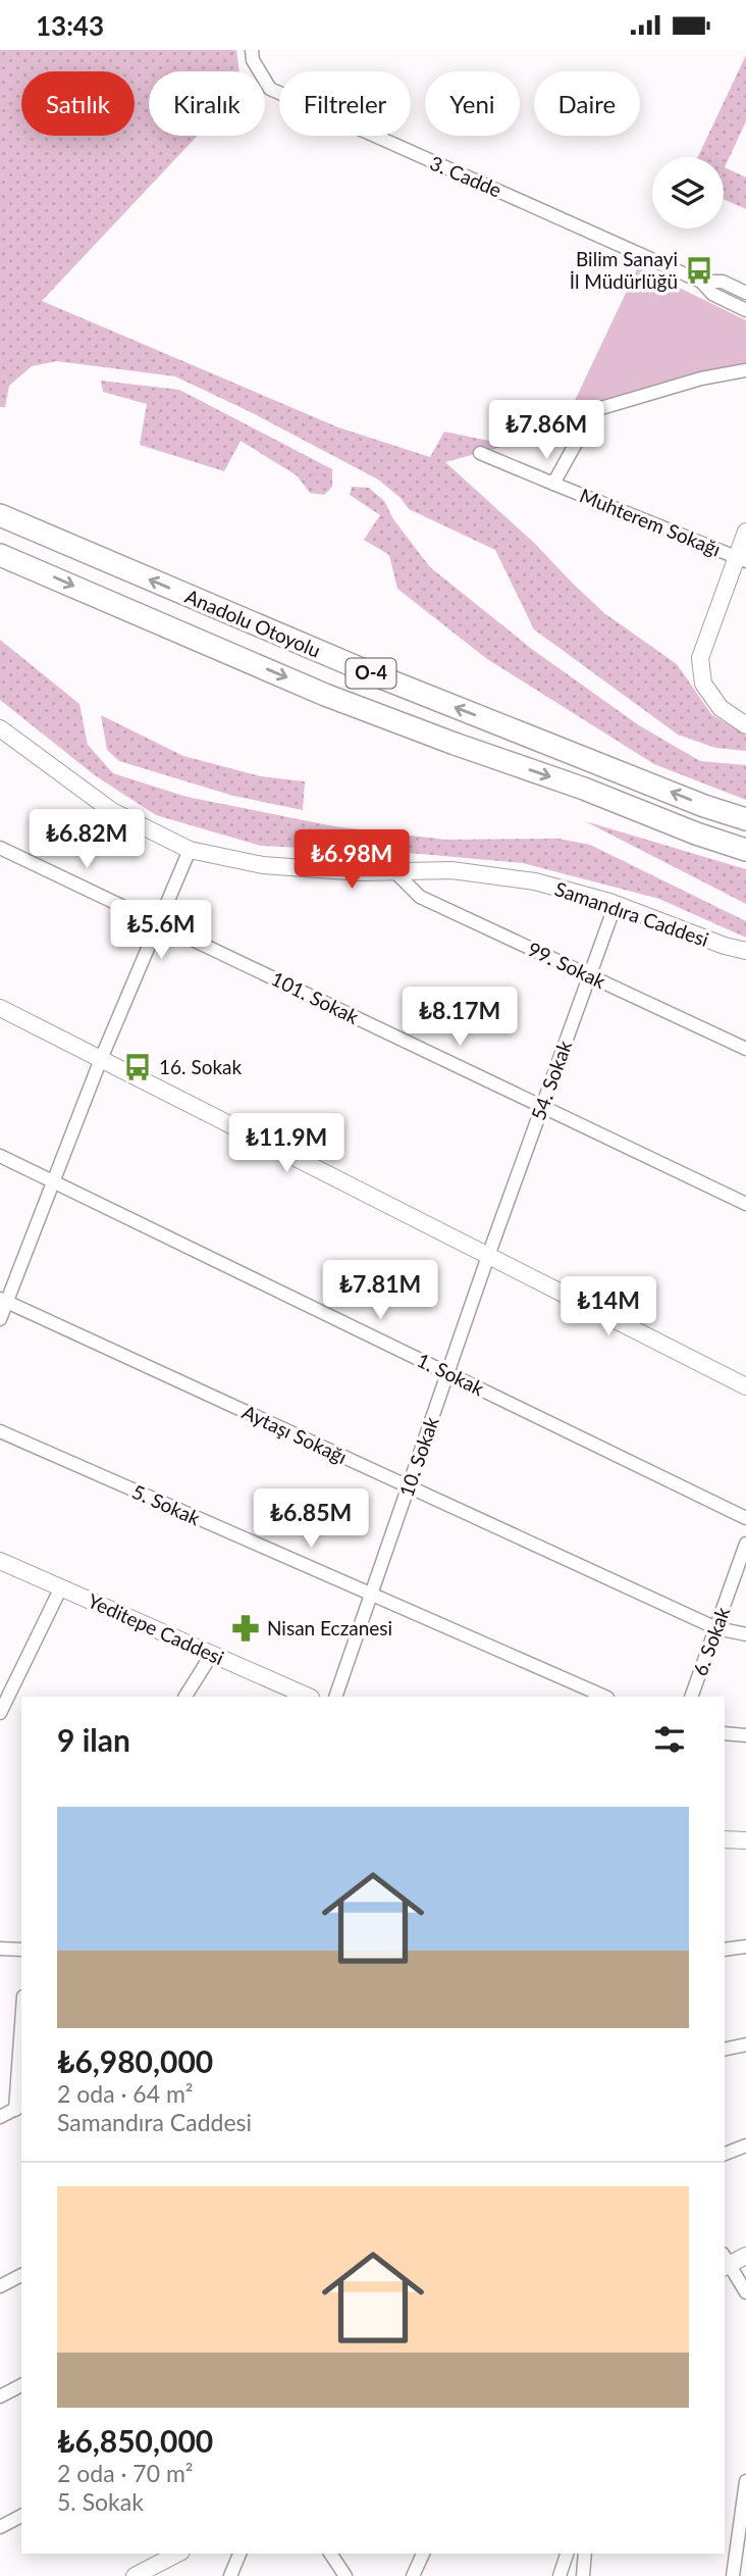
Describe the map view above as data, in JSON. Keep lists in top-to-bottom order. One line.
{"streets":{"highway":["Anadolu Otoyolu","O-4"],"street":["3. Cadde","Muhterem Sokağı","Samandıra Caddesi","99. Sokak","101. Sokak","54. Sokak","1. Sokak","Aytaşı Sokağı","10. Sokak","5. Sokak","Yeditepe Caddesi","6. Sokak"]},"crossings":[["Samandıra Caddesi","99. Sokak"],["Samandıra Caddesi","54. Sokak"],["99. Sokak","54. Sokak"],["101. Sokak","54. Sokak"],["54. Sokak","10. Sokak"],["1. Sokak","10. Sokak"],["Aytaşı Sokağı","10. Sokak"],["Aytaşı Sokağı","6. Sokak"],["10. Sokak","5. Sokak"]],"places":{"bus stop":["Bilim Sanayi İl Müdürlüğü","16. Sokak"],"pharmacy":["Nisan Eczanesi"]},"page":{"status":"13:43","chip":["Satılık","Kiralık","Filtreler","Yeni","Daire"],"price":["₺7.86M","₺6.82M","₺6.98M","₺5.6M","₺8.17M","₺11.9M","₺7.81M","₺14M","₺6.85M"],"heading":"9 ilan","list":[{"name":"₺6,980,000","note":"2 oda · 64 m² · Samandıra Caddesi"},{"name":"₺6,850,000","note":"2 oda · 70 m² · 5. Sokak"}]}}
